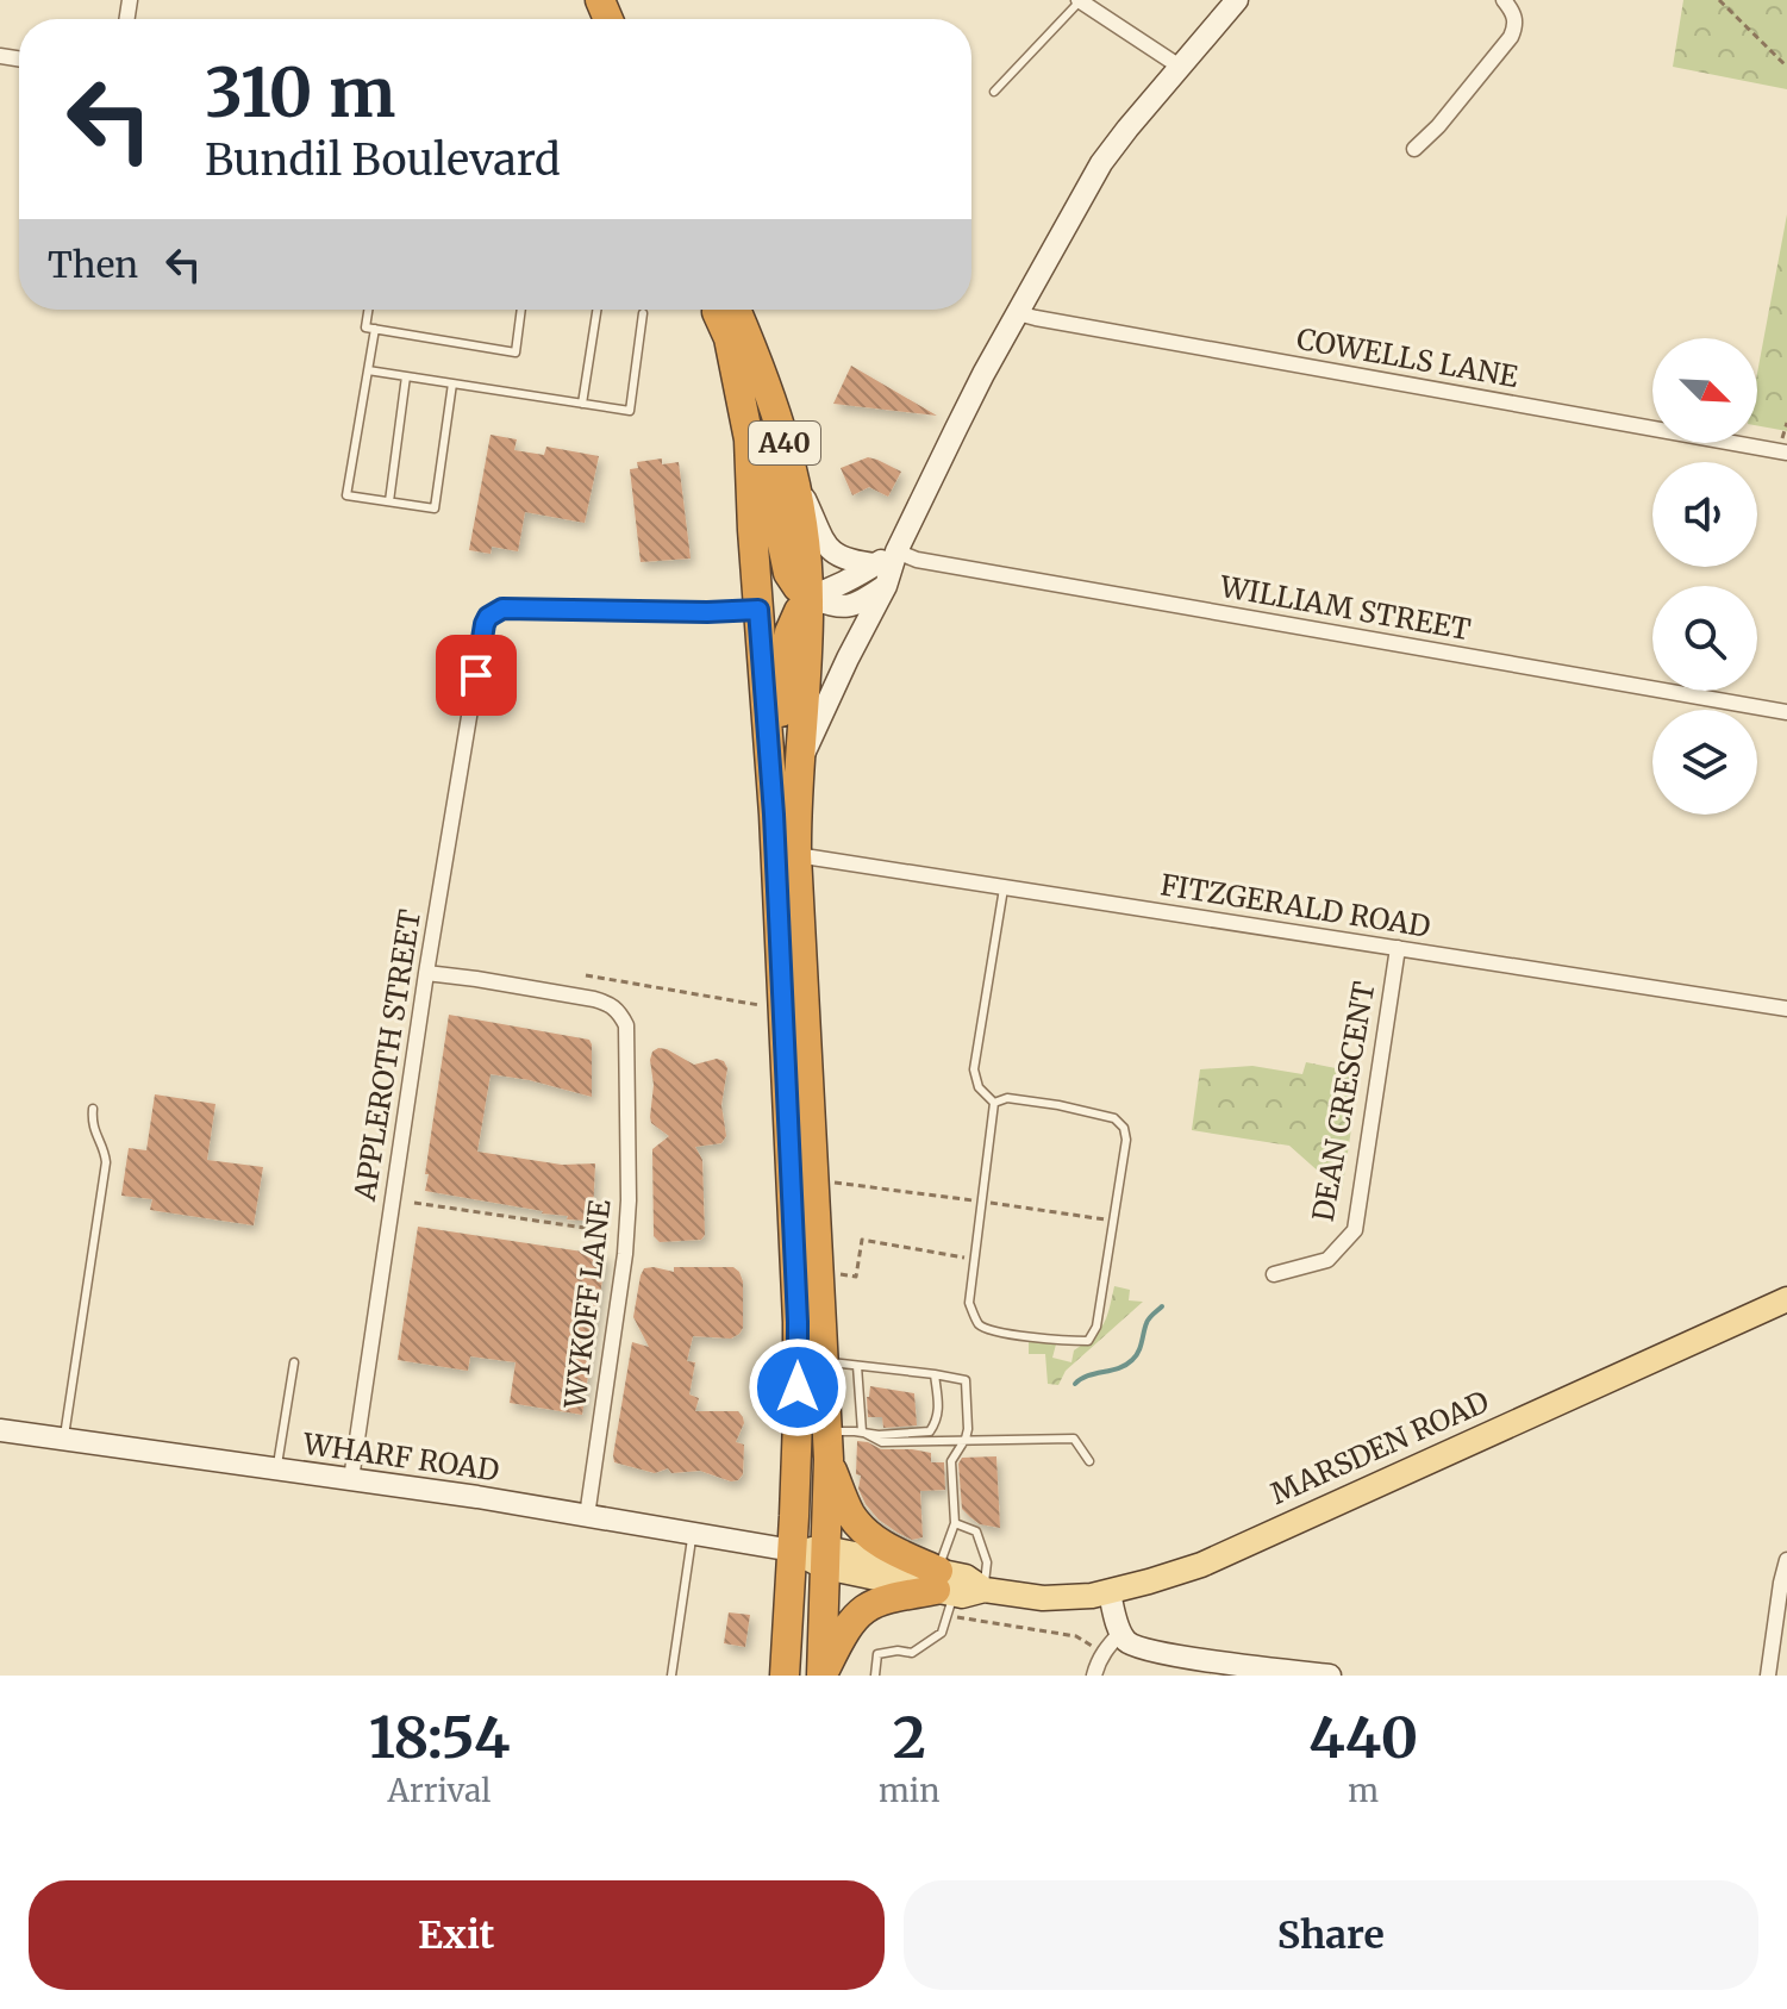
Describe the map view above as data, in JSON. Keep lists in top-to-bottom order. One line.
{"streets":{"highway":["A40"],"main road":["MARSDEN ROAD"],"street":["COWELLS LANE","WILLIAM STREET","FITZGERALD ROAD","APPLEROTH STREET","DEAN CRESCENT","WYKOFF LANE","WHARF ROAD"]},"crossings":[["A40","FITZGERALD ROAD"],["A40","APPLEROTH STREET"],["A40","MARSDEN ROAD"],["A40","WHARF ROAD"],["FITZGERALD ROAD","DEAN CRESCENT"],["APPLEROTH STREET","WYKOFF LANE"],["APPLEROTH STREET","WHARF ROAD"],["WYKOFF LANE","WHARF ROAD"],["MARSDEN ROAD","WHARF ROAD"]],"north":"bottom right","page":{"turn":["310 m","Bundil Boulevard"],"then":"Then","eta":["18:54","Arrival","2","min","440","m"],"buttons":["Exit","Share"]}}
